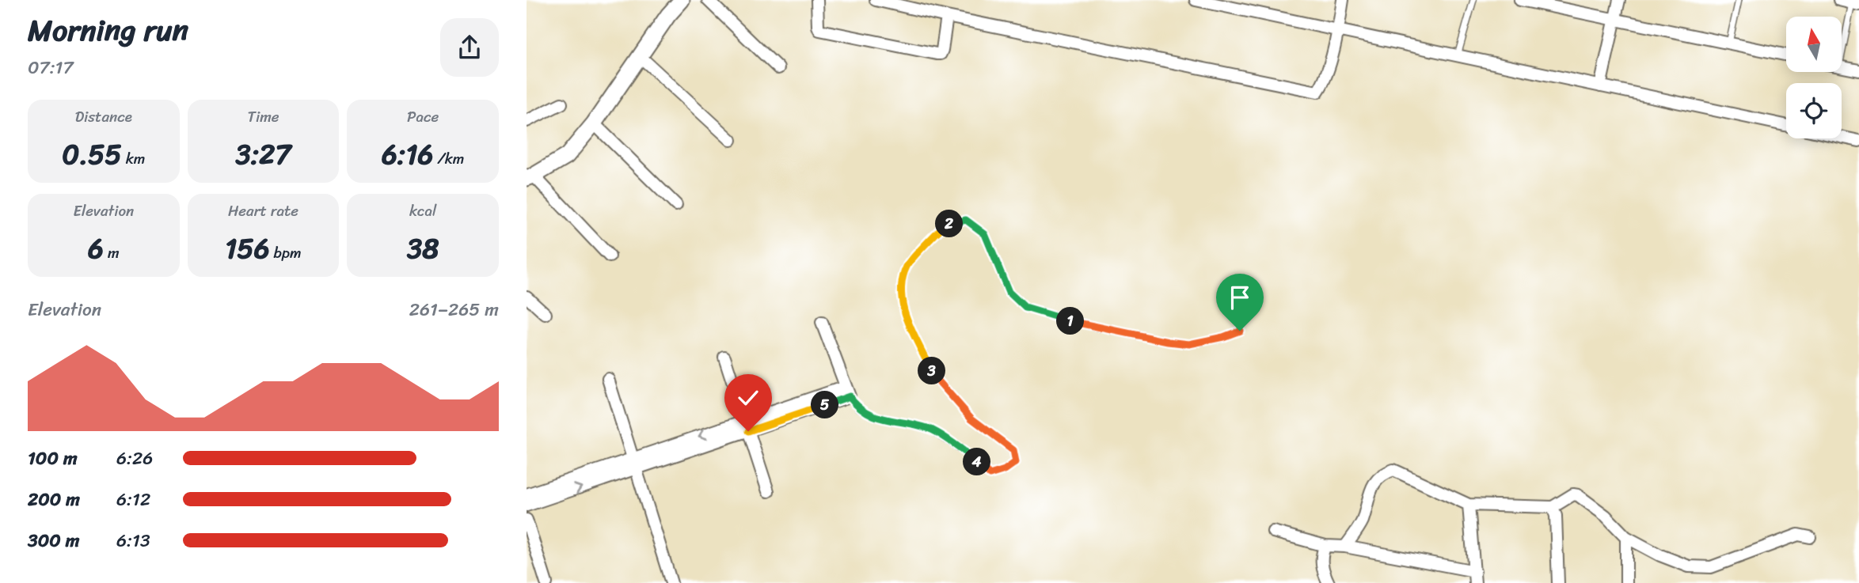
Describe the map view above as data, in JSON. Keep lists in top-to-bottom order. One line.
{"north":"top","page":{"heading":["Morning run","07:17"],"stats":[["Distance","0.55 km"],["Time","3:27"],["Pace","6:16 /km"],["Elevation","6 m"],["Heart rate","156 bpm"],["kcal","38"]],"pins":["2","1","3","5","4"],"chart":["Elevation","261–265 m"],"list":[{"name":"100 m","note":"6:26"},{"name":"200 m","note":"6:12"},{"name":"300 m","note":"6:13"}]}}
